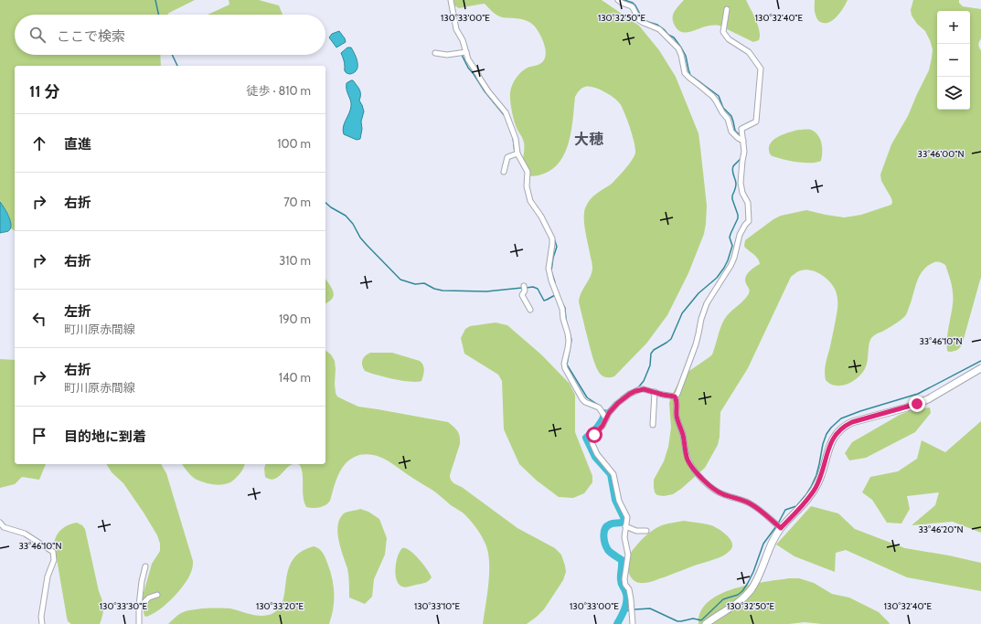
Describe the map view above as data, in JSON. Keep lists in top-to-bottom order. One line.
{"districts":["大穂"],"page":{"map_buttons":["+","−"],"search":"ここで検索","heading":["11 分","徒歩 · 810 m"],"list":[["直進","100 m"],["右折","70 m"],["右折","310 m"],["左折","町川原赤間線","190 m"],["右折","町川原赤間線","140 m"],"目的地に到着"]},"coordinates":["130°33'00\"E","130°32'50\"E","130°32'40\"E","33°46'00\"N","33°46'10\"N","33°46'20\"N","130°33'30\"E","130°33'20\"E","130°33'10\"E"]}
